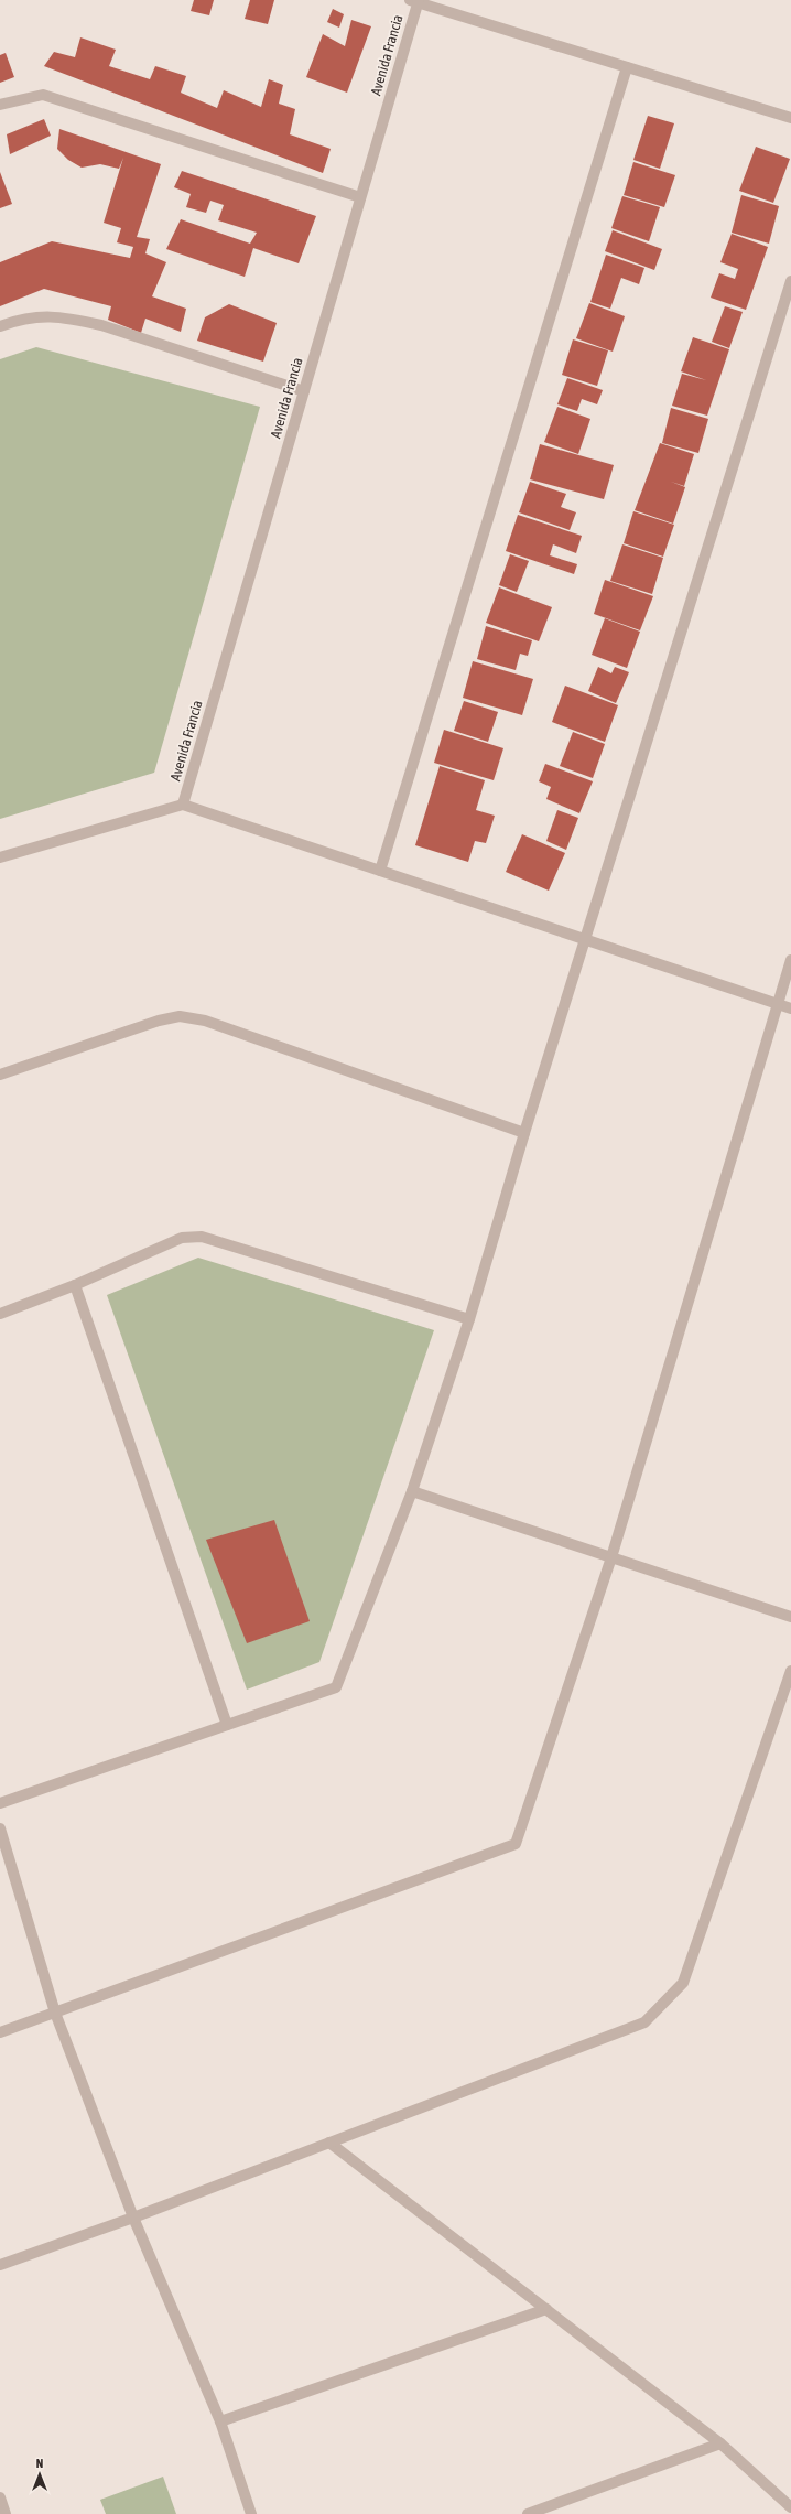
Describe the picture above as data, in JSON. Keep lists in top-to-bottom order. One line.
{"streets":{"street":["Avenida Francia"]},"north":"top"}
